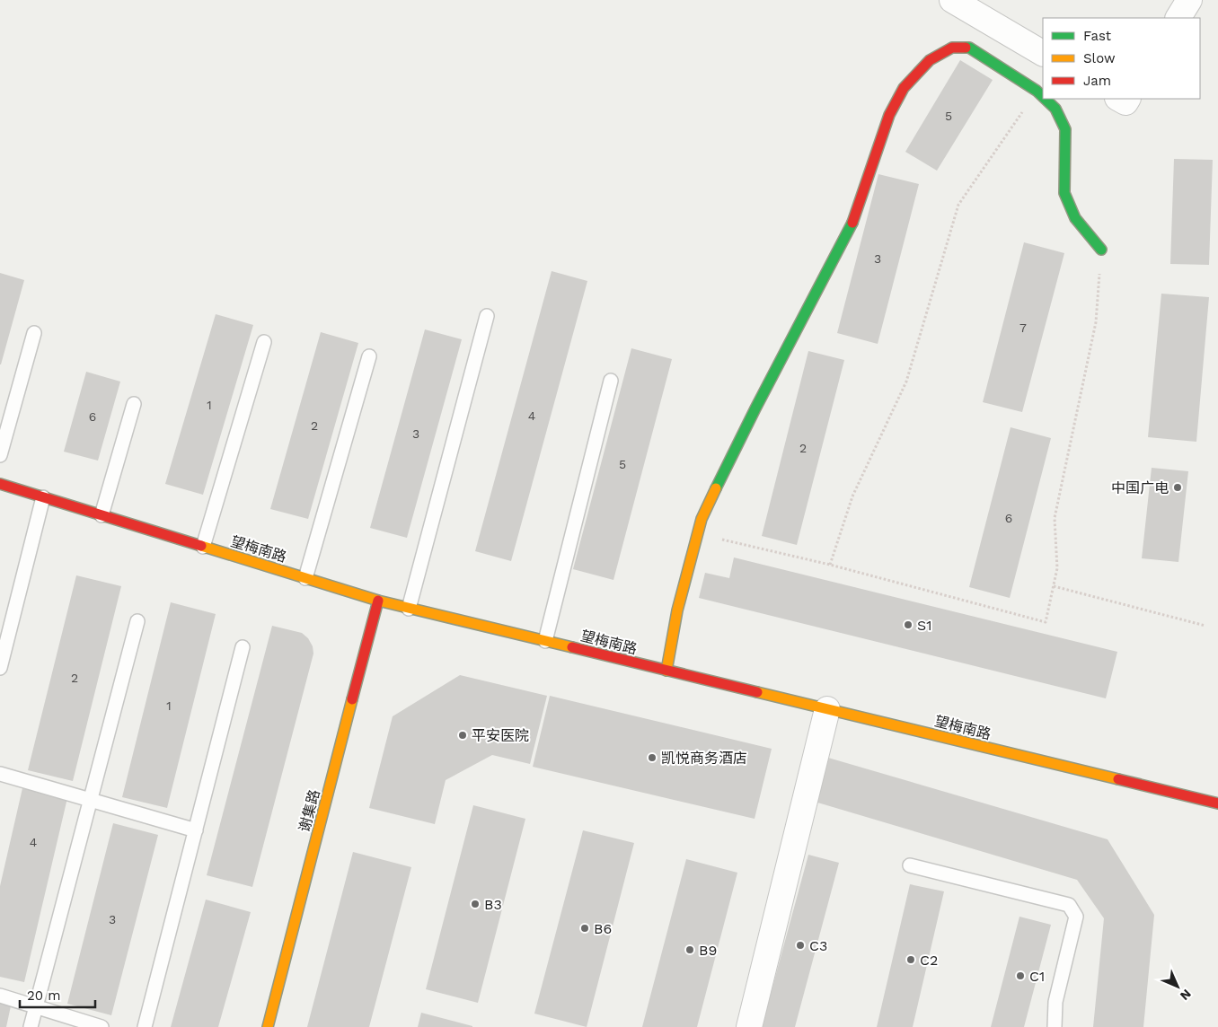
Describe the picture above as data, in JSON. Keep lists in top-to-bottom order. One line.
{"streets":{"street":["望梅南路","谢集路"]},"crossings":[["望梅南路","谢集路"]],"places":["中国广电","S1","平安医院","凯悦商务酒店","B3","B6","C3","B9","C2","C1"],"house_numbers":["5","3","7","1","4","6","2","3","2","5","6","2","1","4","3"],"legend":["Fast","Slow","Jam"],"scale_bar":"20 m","north":"bottom right"}
